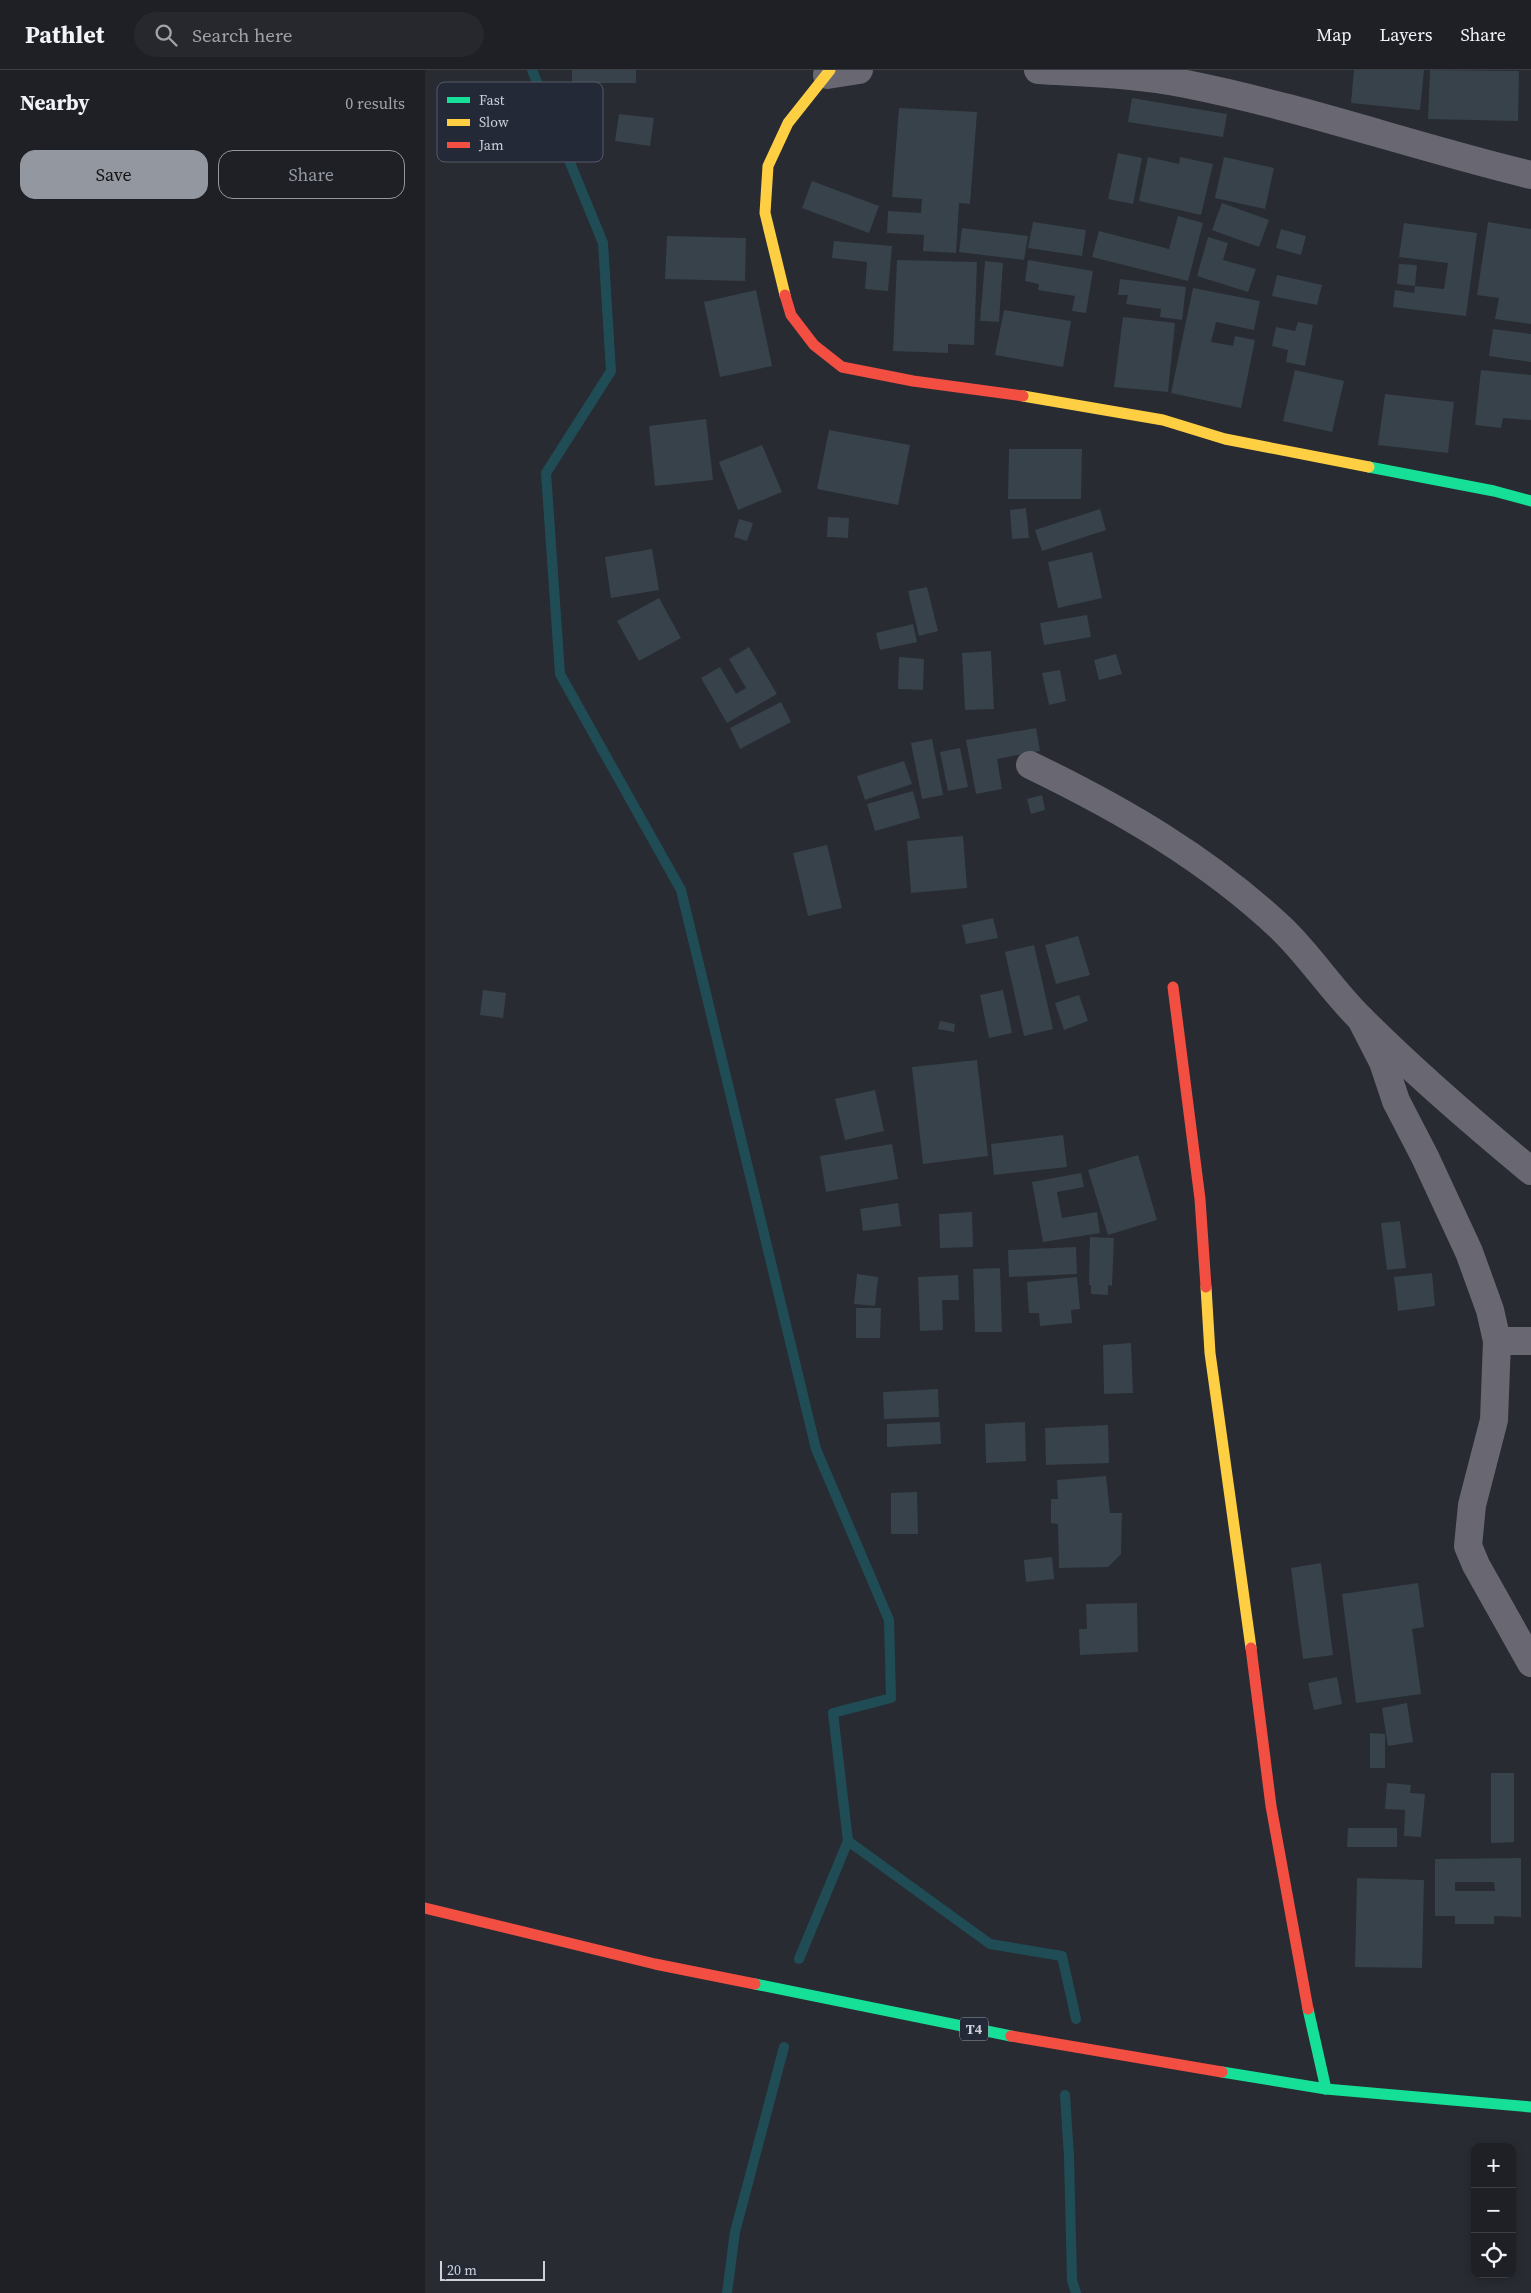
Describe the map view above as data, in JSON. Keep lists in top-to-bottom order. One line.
{"streets":{"main road":["T4"]},"legend":["Fast","Slow","Jam"],"scale_bar":"20 m","page":{"header":"Pathlet","search":"Search here","nav":["Map","Layers","Share"],"heading":["Nearby","0 results"],"buttons":["Save","Share"],"map_buttons":["+","−"],"scale":"20 m"}}
